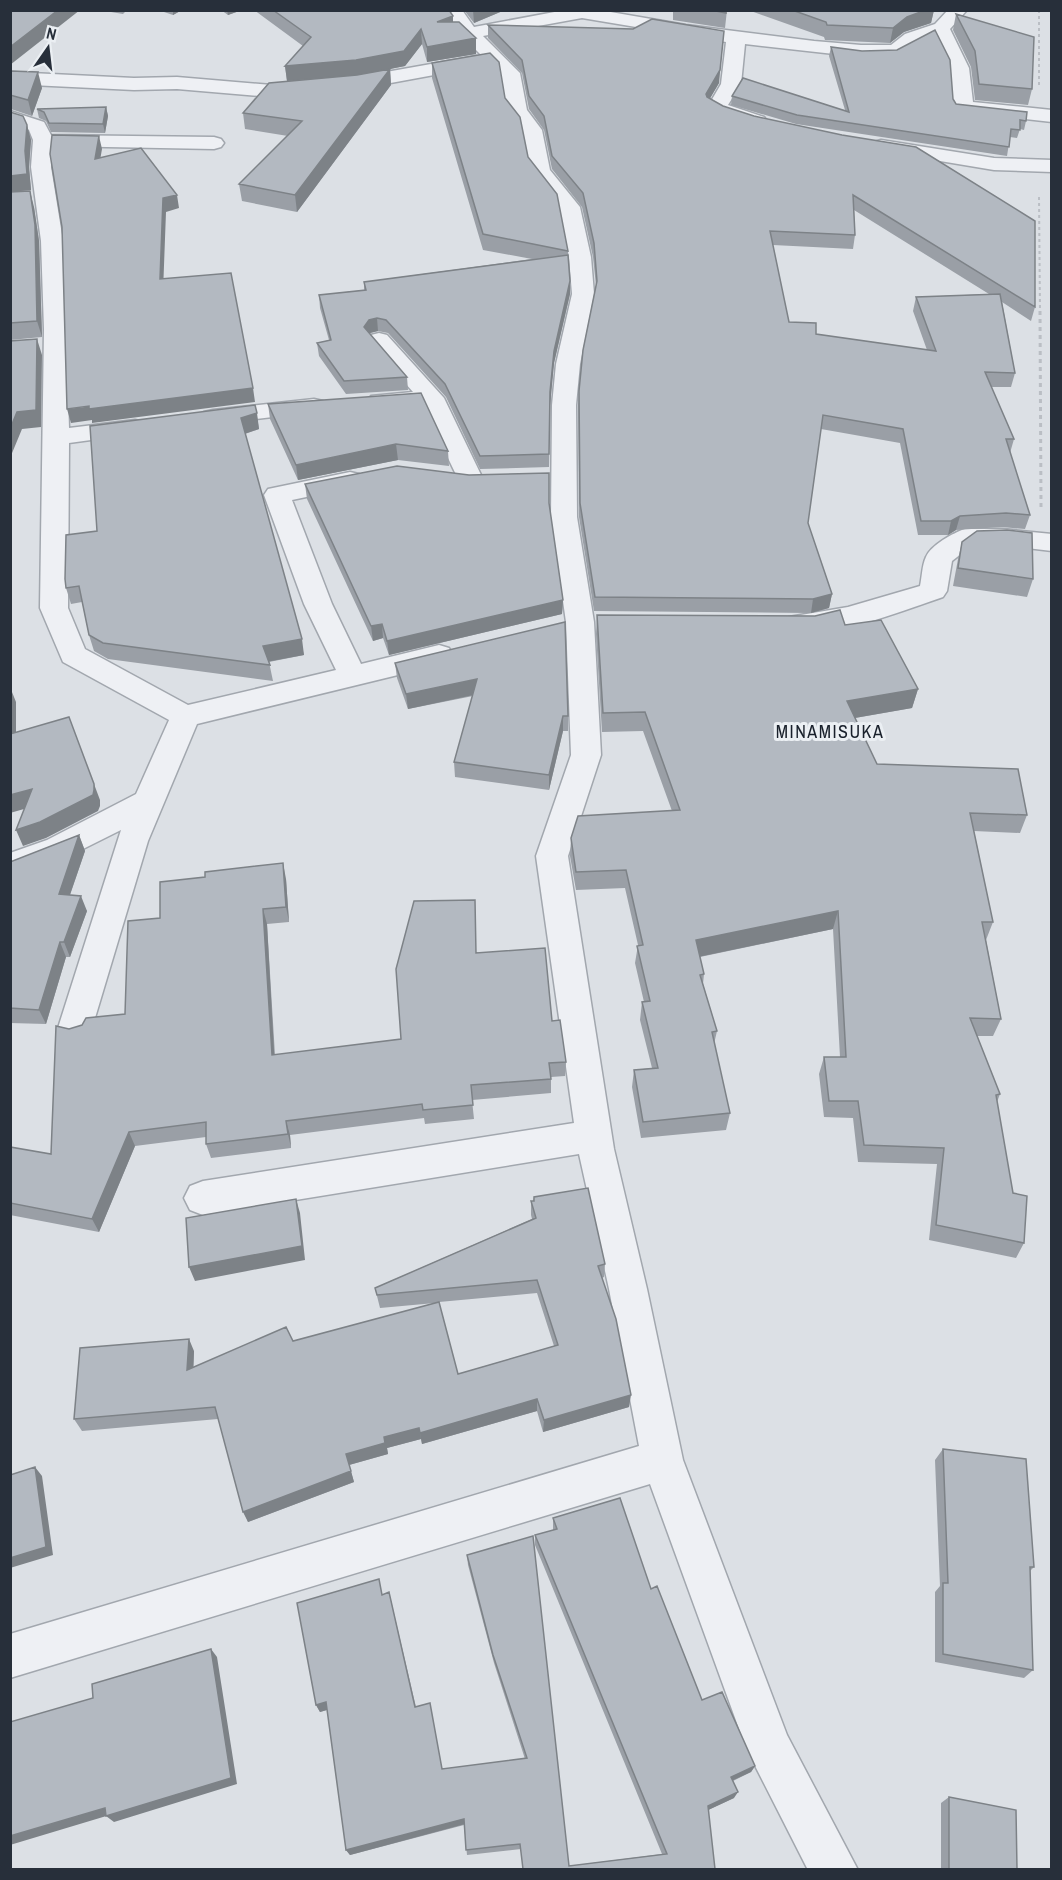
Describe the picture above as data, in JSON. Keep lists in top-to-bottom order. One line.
{"districts":["MINAMISUKA"],"north":"top"}
